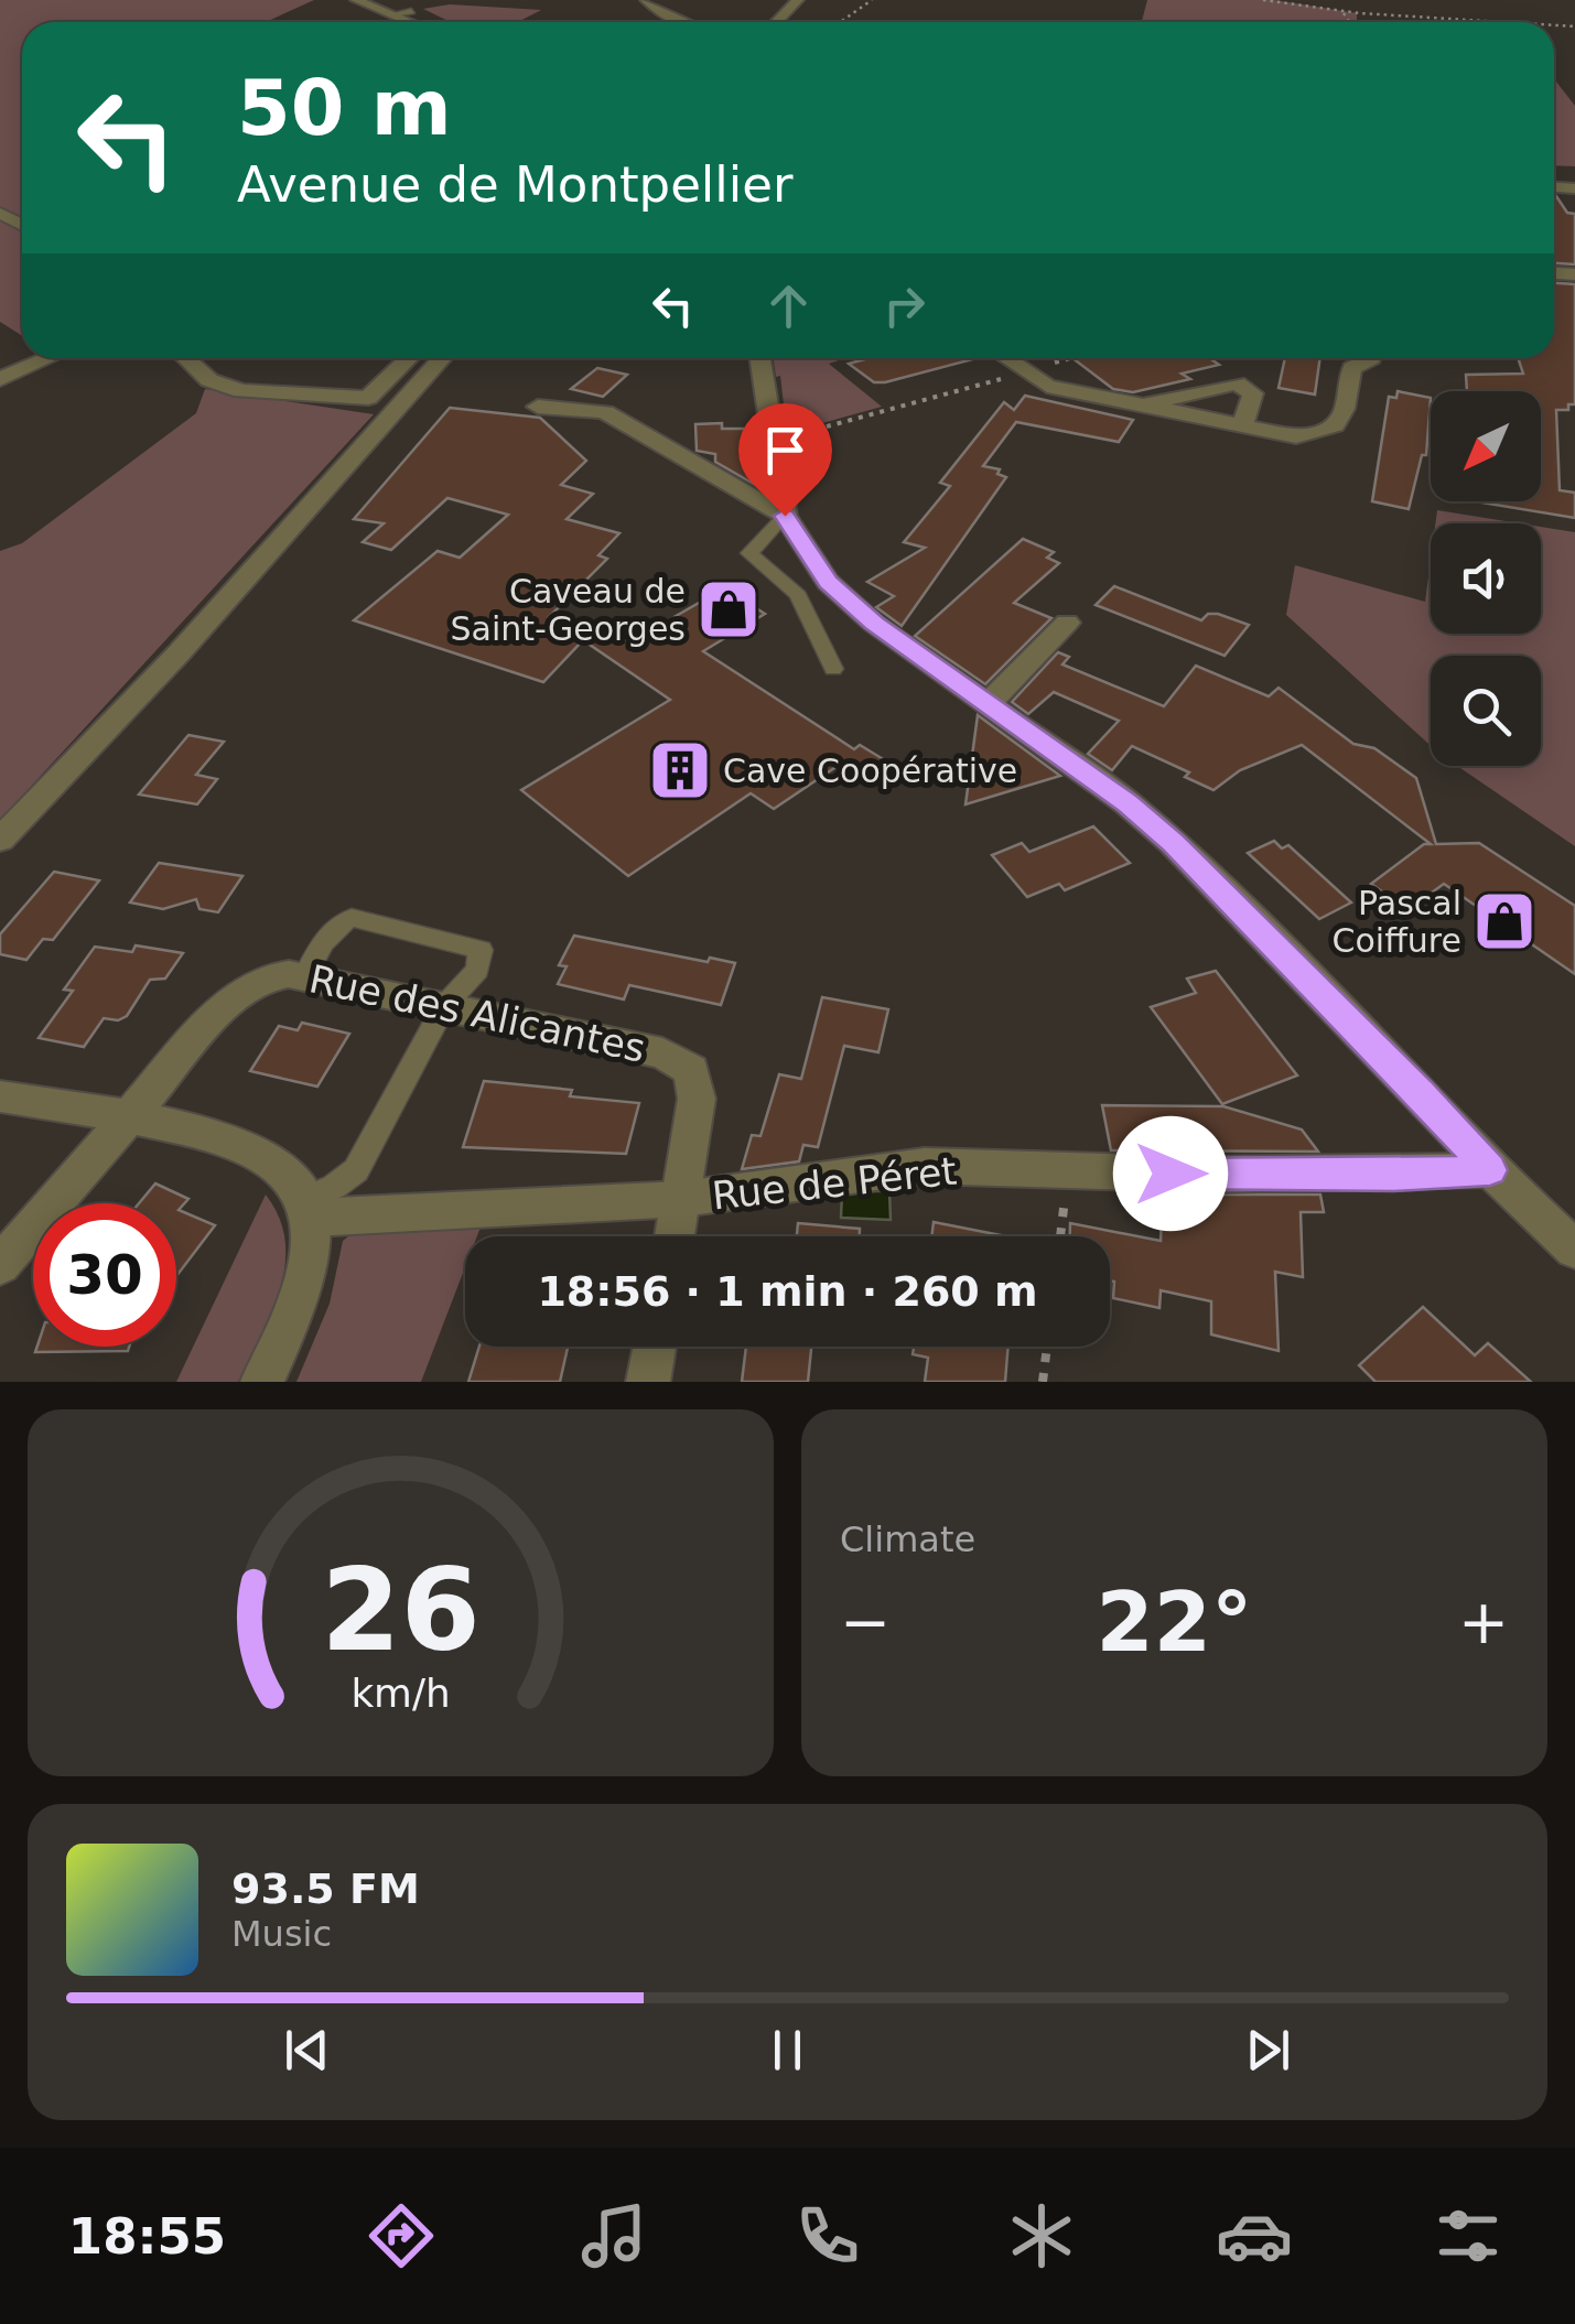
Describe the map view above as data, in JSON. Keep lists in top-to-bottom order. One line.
{"streets":{"street":["Rue des Alicantes","Rue de Péret"]},"crossings":[["Rue des Alicantes","Rue de Péret"]],"places":{"shop":["Caveau de Saint-Georges","Pascal Coiffure"],"building":["Cave Coopérative"]},"north":"bottom left","page":{"turn":["50 m","Avenue de Montpellier"],"limit":"30","trip":"18:56 · 1 min · 260 m","tile":"Climate","heat":["−","22°","+"],"song":["93.5 FM","Music"],"tabs":"18:55","gauge":["26","km/h"]}}
